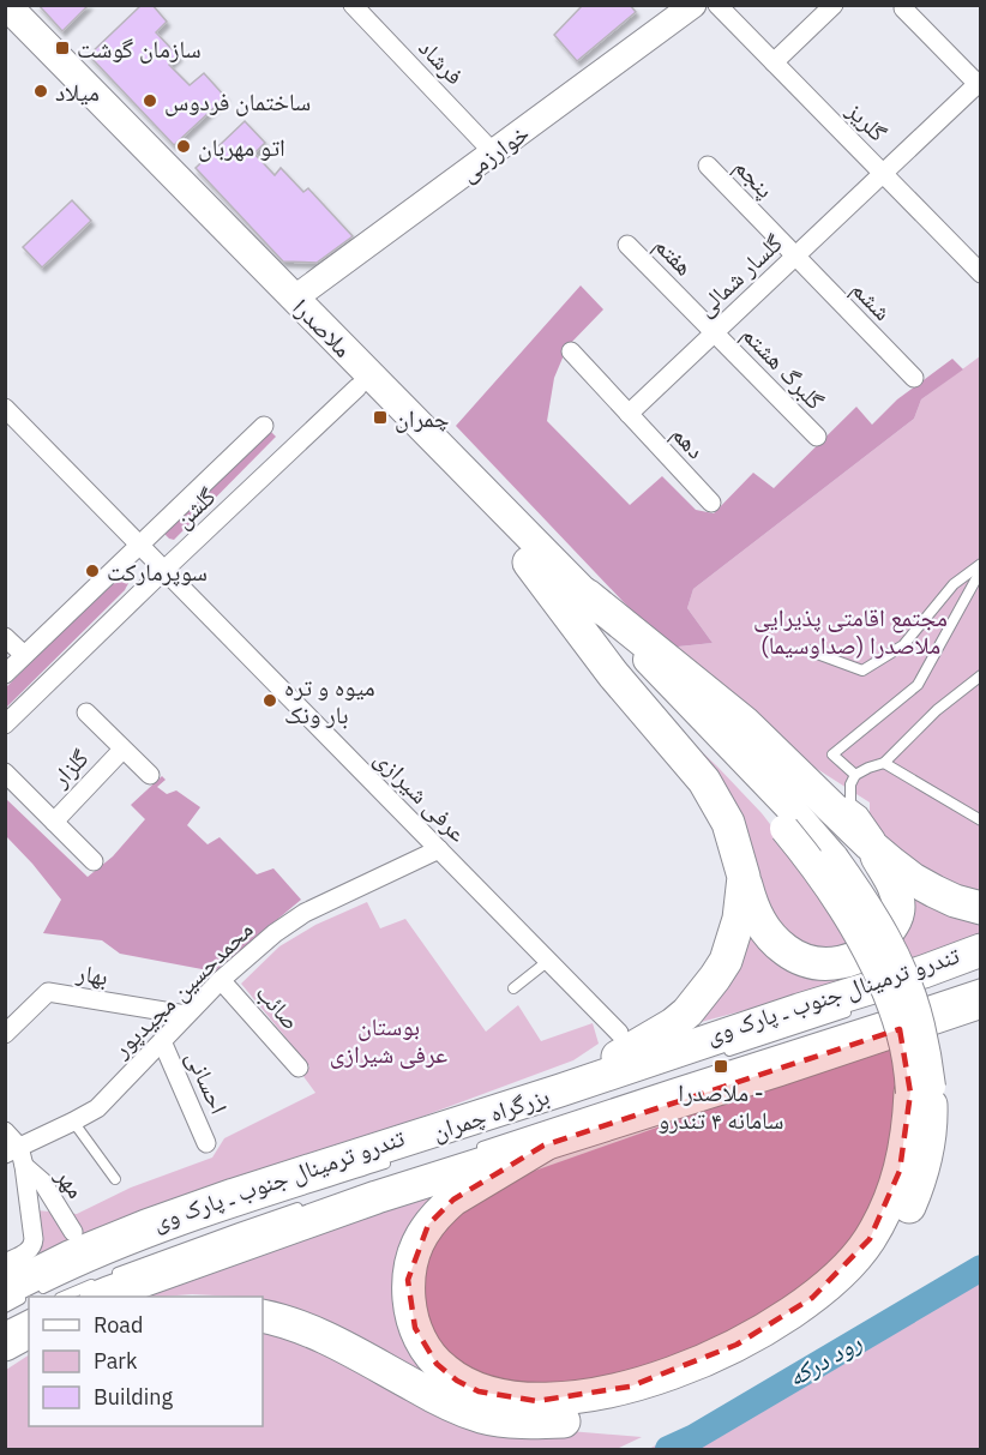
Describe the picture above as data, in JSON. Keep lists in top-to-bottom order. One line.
{"streets":{"highway":["بزرگراه چمران"],"main road":["ملاصدرا"],"street":["فرشاد","گلریز","خوارزمی","پنجم","هفتم","گلسار شمالی","ششم","گلبرگ هشتم","دهم","گلشن","گلزار","عرفی شیرازی","بهار","محمدحسین مجیدپور","صائب","احسانی","مهر"],"lane":["تندرو ترمینال جنوب ـ پارک وی"]},"crossings":[["فرشاد","خوارزمی"],["گلریز","گلسار شمالی"],["خوارزمی","ملاصدرا"],["پنجم","گلسار شمالی"],["پنجم","ششم"],["هفتم","گلسار شمالی"],["هفتم","گلبرگ هشتم"],["گلسار شمالی","ششم"],["گلسار شمالی","گلبرگ هشتم"],["گلسار شمالی","دهم"],["ملاصدرا","گلشن"],["گلشن","عرفی شیرازی"],["عرفی شیرازی","محمدحسین مجیدپور"],["بهار","محمدحسین مجیدپور"],["محمدحسین مجیدپور","صائب"],["محمدحسین مجیدپور","احسانی"]],"water":["رود درکه"],"parks":["مجتمع اقامتی پذیرایی ملاصدرا (صداوسیما)","بوستان عرفی شیرازی"],"places":{"transit":["سازمان گوشت","چمران","ملاصدرا - سامانه ۴ تندرو"],"other":["میلاد","ساختمان فردوس","اتو مهربان","سوپرمارکت","میوه و تره بار ونک"]},"legend":["Road","Park","Building"]}
